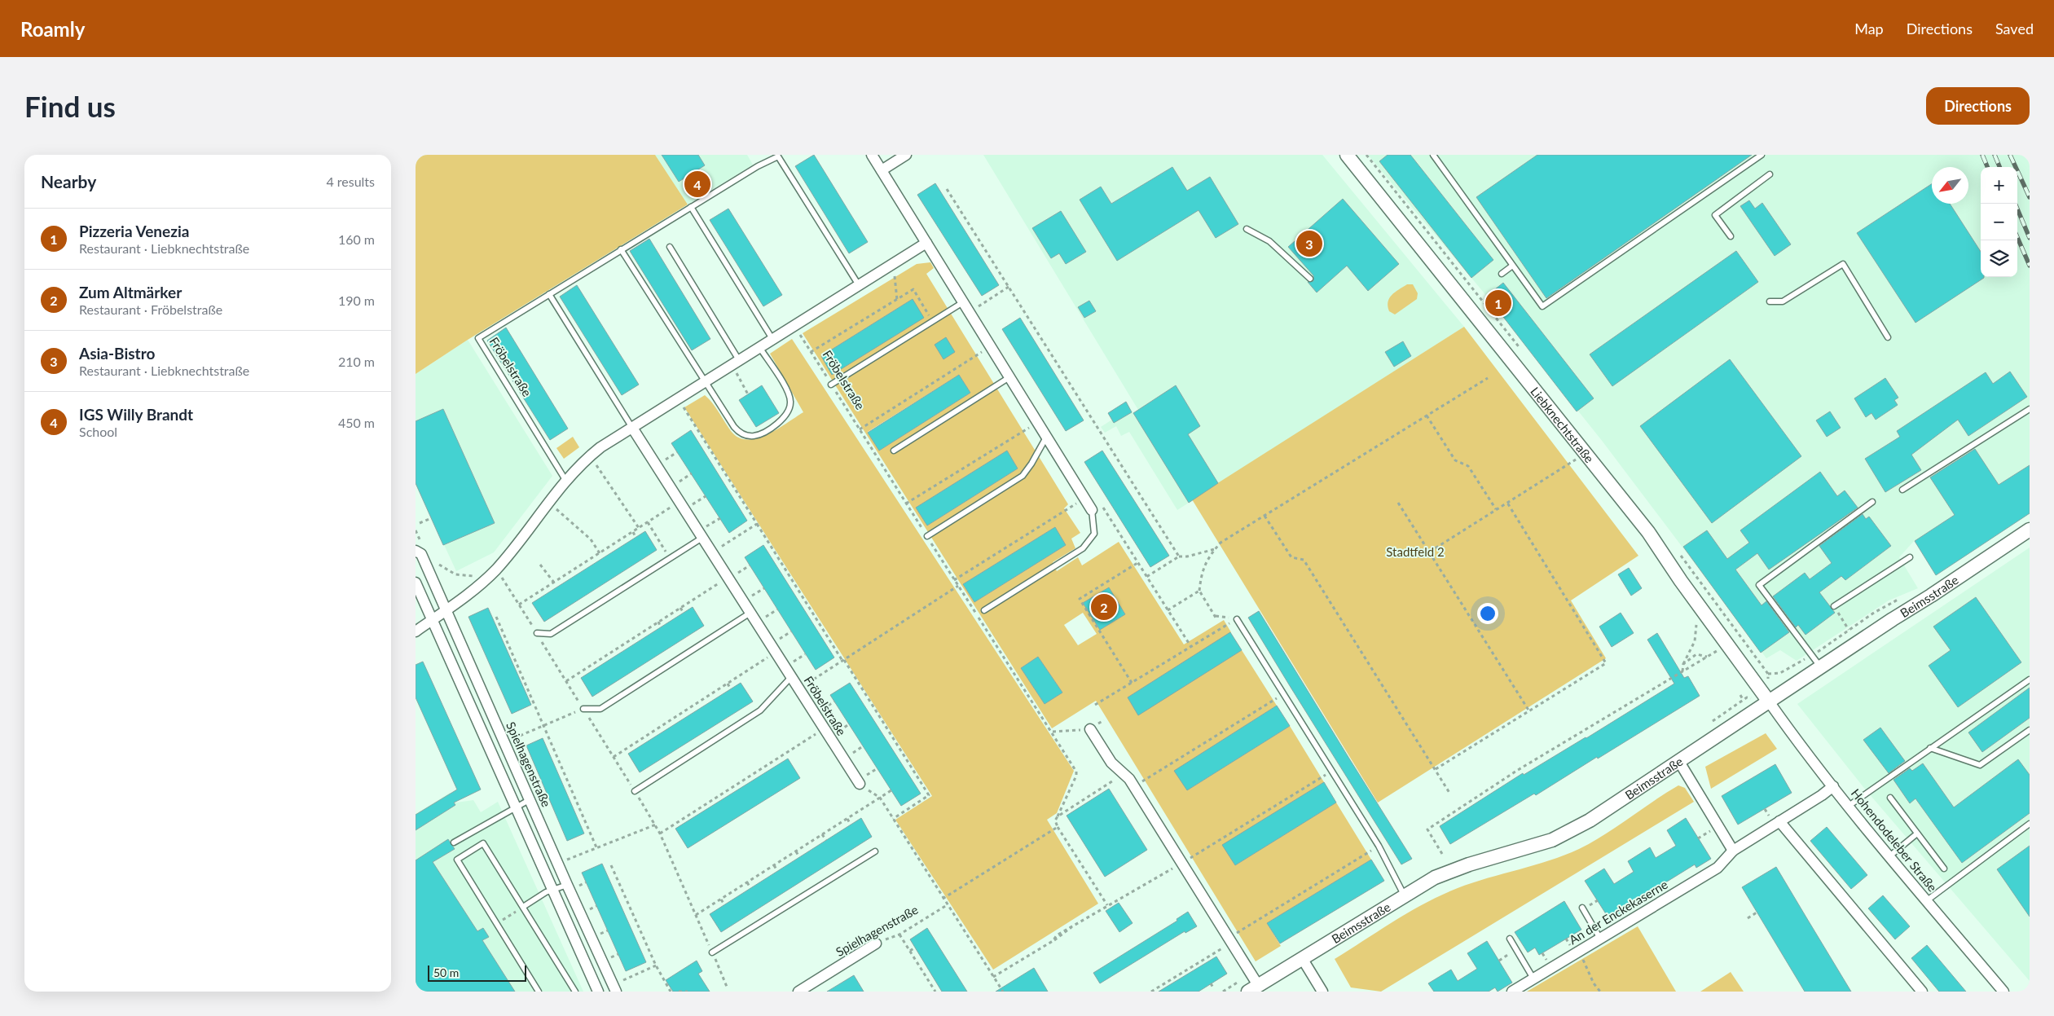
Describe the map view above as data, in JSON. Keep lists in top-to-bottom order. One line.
{"streets":{"street":["Fröbelstraße","Liebknechtstraße","Beimsstraße","Spielhagenstraße","Hohendodeleber Straße","An der Enckekaserne"]},"crossings":[["Liebknechtstraße","Beimsstraße"],["Liebknechtstraße","Hohendodeleber Straße"],["Beimsstraße","Hohendodeleber Straße"],["Hohendodeleber Straße","An der Enckekaserne"]],"parks":["Stadtfeld 2"],"scale_bar":"50 m","north":"bottom left","page":{"header":"Roamly","nav":["Map","Directions","Saved"],"buttons":"Directions","title":"Find us","heading":["Nearby","4 results"],"map_buttons":["+","−"],"pins":["4","3","1","2"],"list":[{"mark":"1","name":"Pizzeria Venezia","note":"Restaurant · Liebknechtstraße","value":"160 m"},{"mark":"2","name":"Zum Altmärker","note":"Restaurant · Fröbelstraße","value":"190 m"},{"mark":"3","name":"Asia-Bistro","note":"Restaurant · Liebknechtstraße","value":"210 m"},{"mark":"4","name":"IGS Willy Brandt","note":"School","value":"450 m"}],"scale":"50 m"}}
